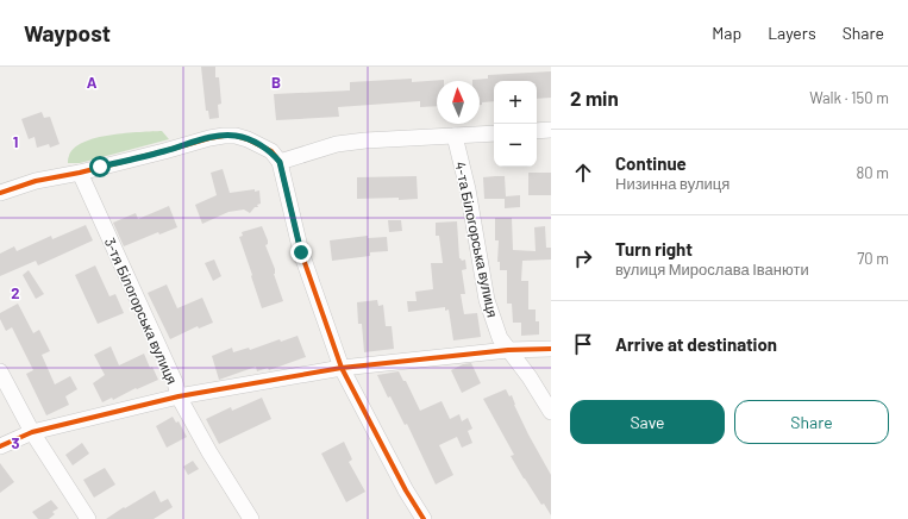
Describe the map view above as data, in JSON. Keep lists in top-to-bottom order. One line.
{"streets":{"street":["4-та Білогорська вулиця","3-тя Білогорська вулиця"]},"north":"top","page":{"header":"Waypost","nav":["Map","Layers","Share"],"heading":["2 min","Walk · 150 m"],"map_buttons":["+","−"],"list":[["Continue","Низинна вулиця","80 m"],["Turn right","вулиця Мирослава Іванюти","70 m"],"Arrive at destination"],"buttons":["Save","Share"]},"grid":{"columns":["A","B"],"rows":["1","2","3"]}}
